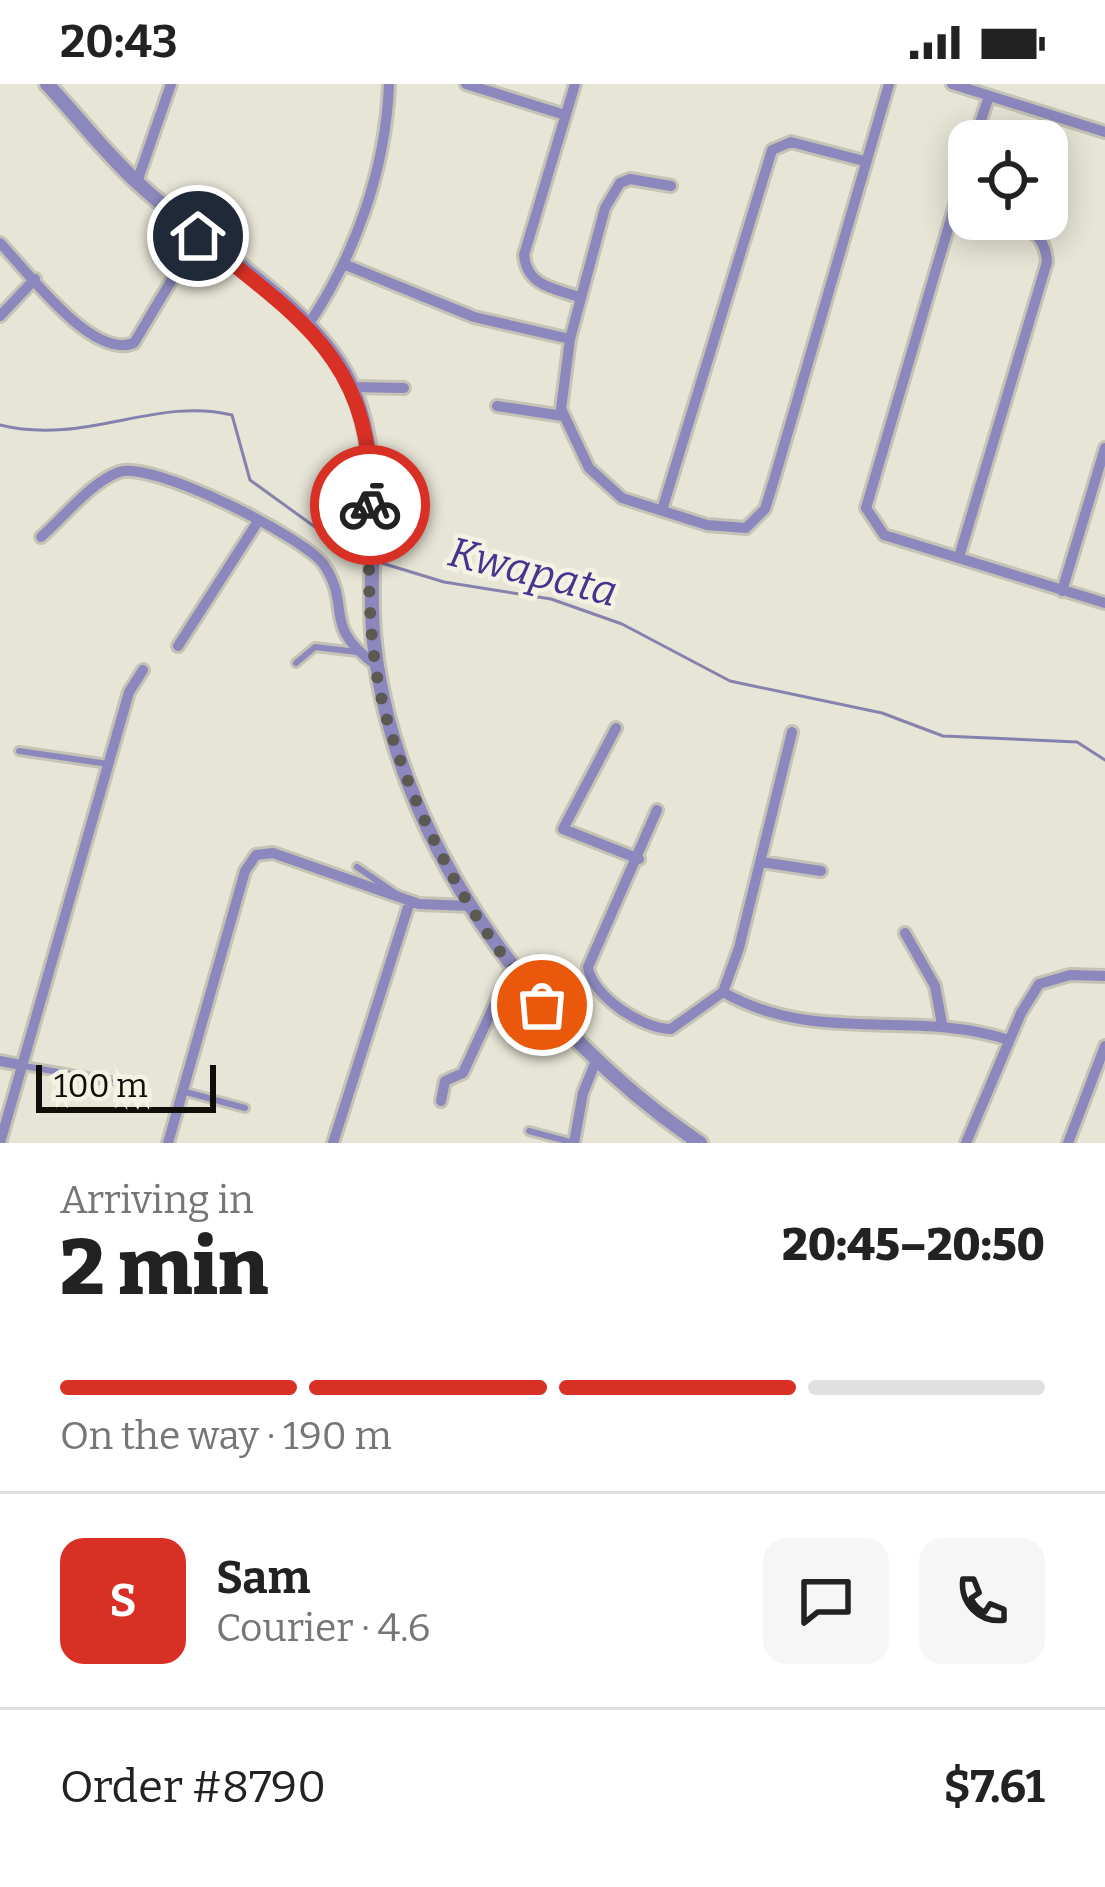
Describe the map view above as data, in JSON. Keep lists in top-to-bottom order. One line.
{"water":["Kwapata"],"scale_bar":"100 m","page":{"status":"20:43","scale":"100 m","heading":["2 min","Arriving in","20:45–20:50"],"panel":["Sam","Courier · 4.6","Order #8790","$7.61"],"bar":"On the way · 190 m","round":"S"}}
